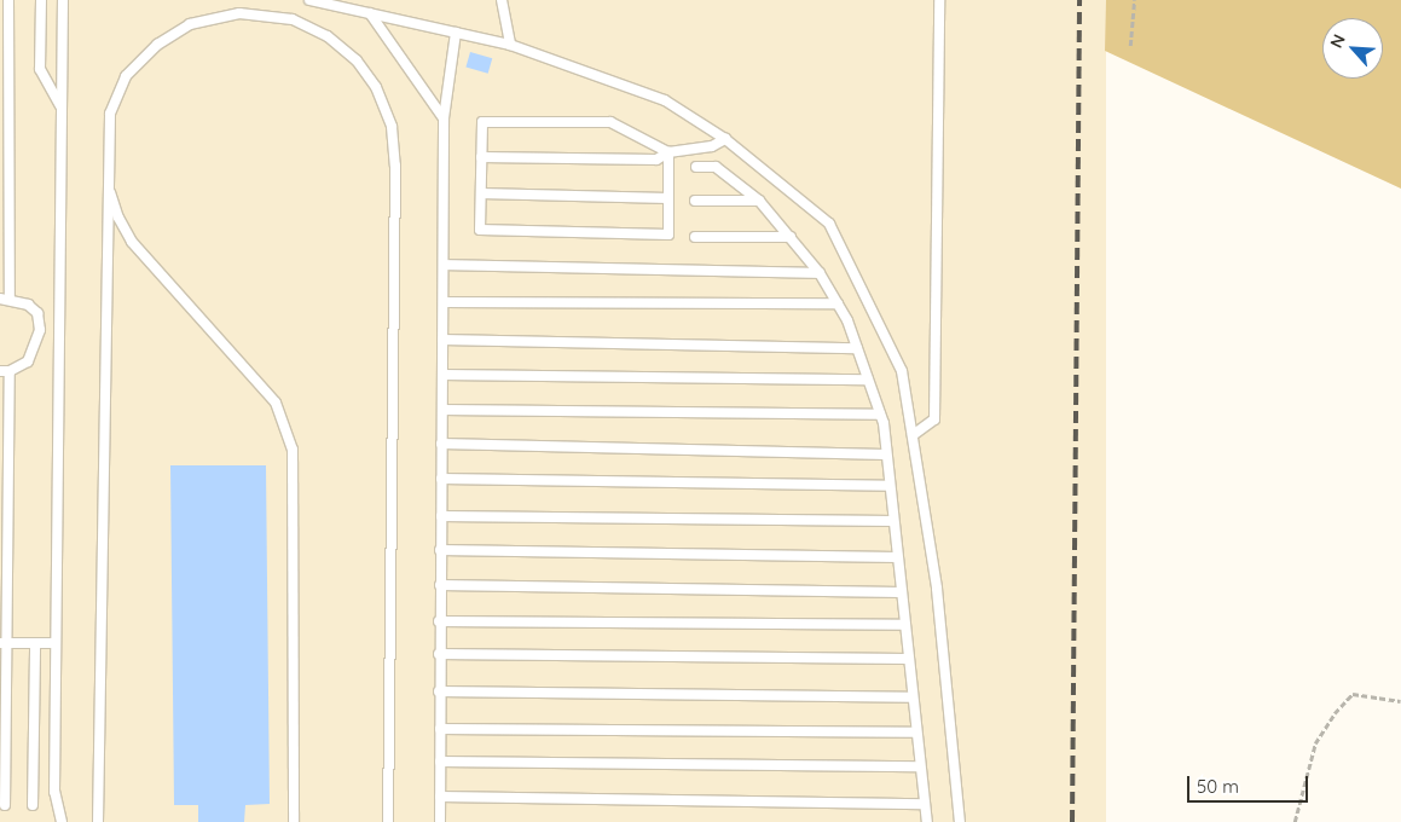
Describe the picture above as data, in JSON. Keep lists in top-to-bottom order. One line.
{"scale_bar":"50 m","north":"top left"}
